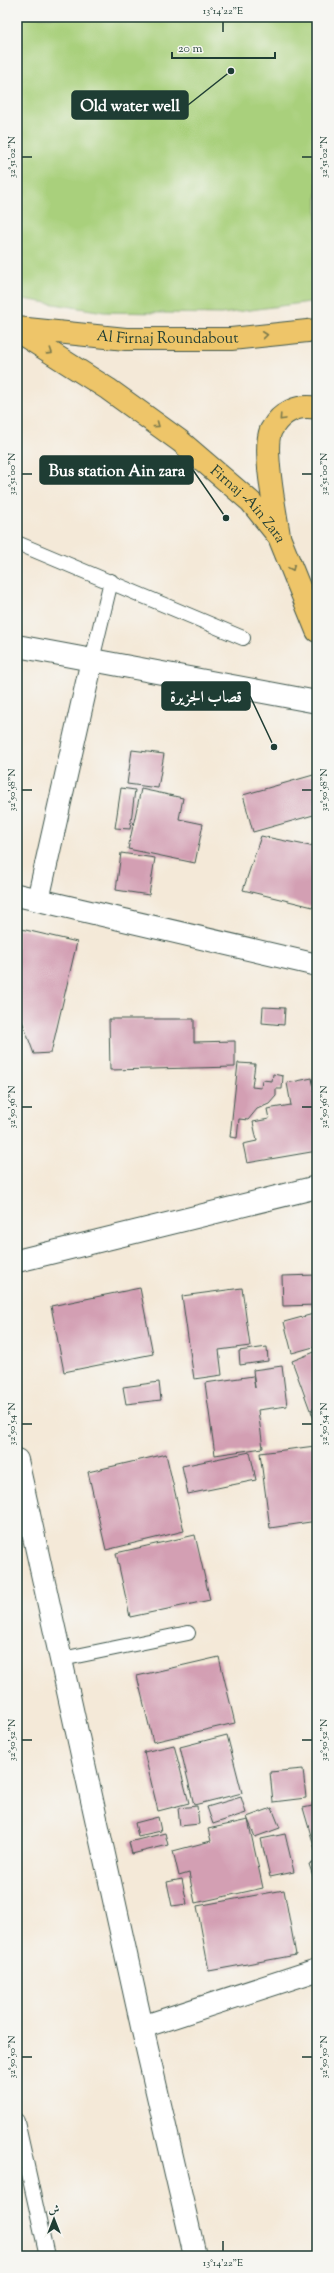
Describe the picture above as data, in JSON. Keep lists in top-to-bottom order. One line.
{"streets":{"main road":["Al Firnaj Roundabout","Firnaj -Ain Zara"]},"crossings":[["Al Firnaj Roundabout","Firnaj -Ain Zara"]],"one_way":["Al Firnaj Roundabout","Firnaj -Ain Zara"],"places":["Old water well","Bus station Ain zara","قصاب الجزيرة"],"scale_bar":"20 m","north":"top","coordinates":["13°14'22\"E","32°51'02\"N","32°51'00\"N","32°50'58\"N","32°50'56\"N","32°50'54\"N","32°50'52\"N","32°50'50\"N"]}
